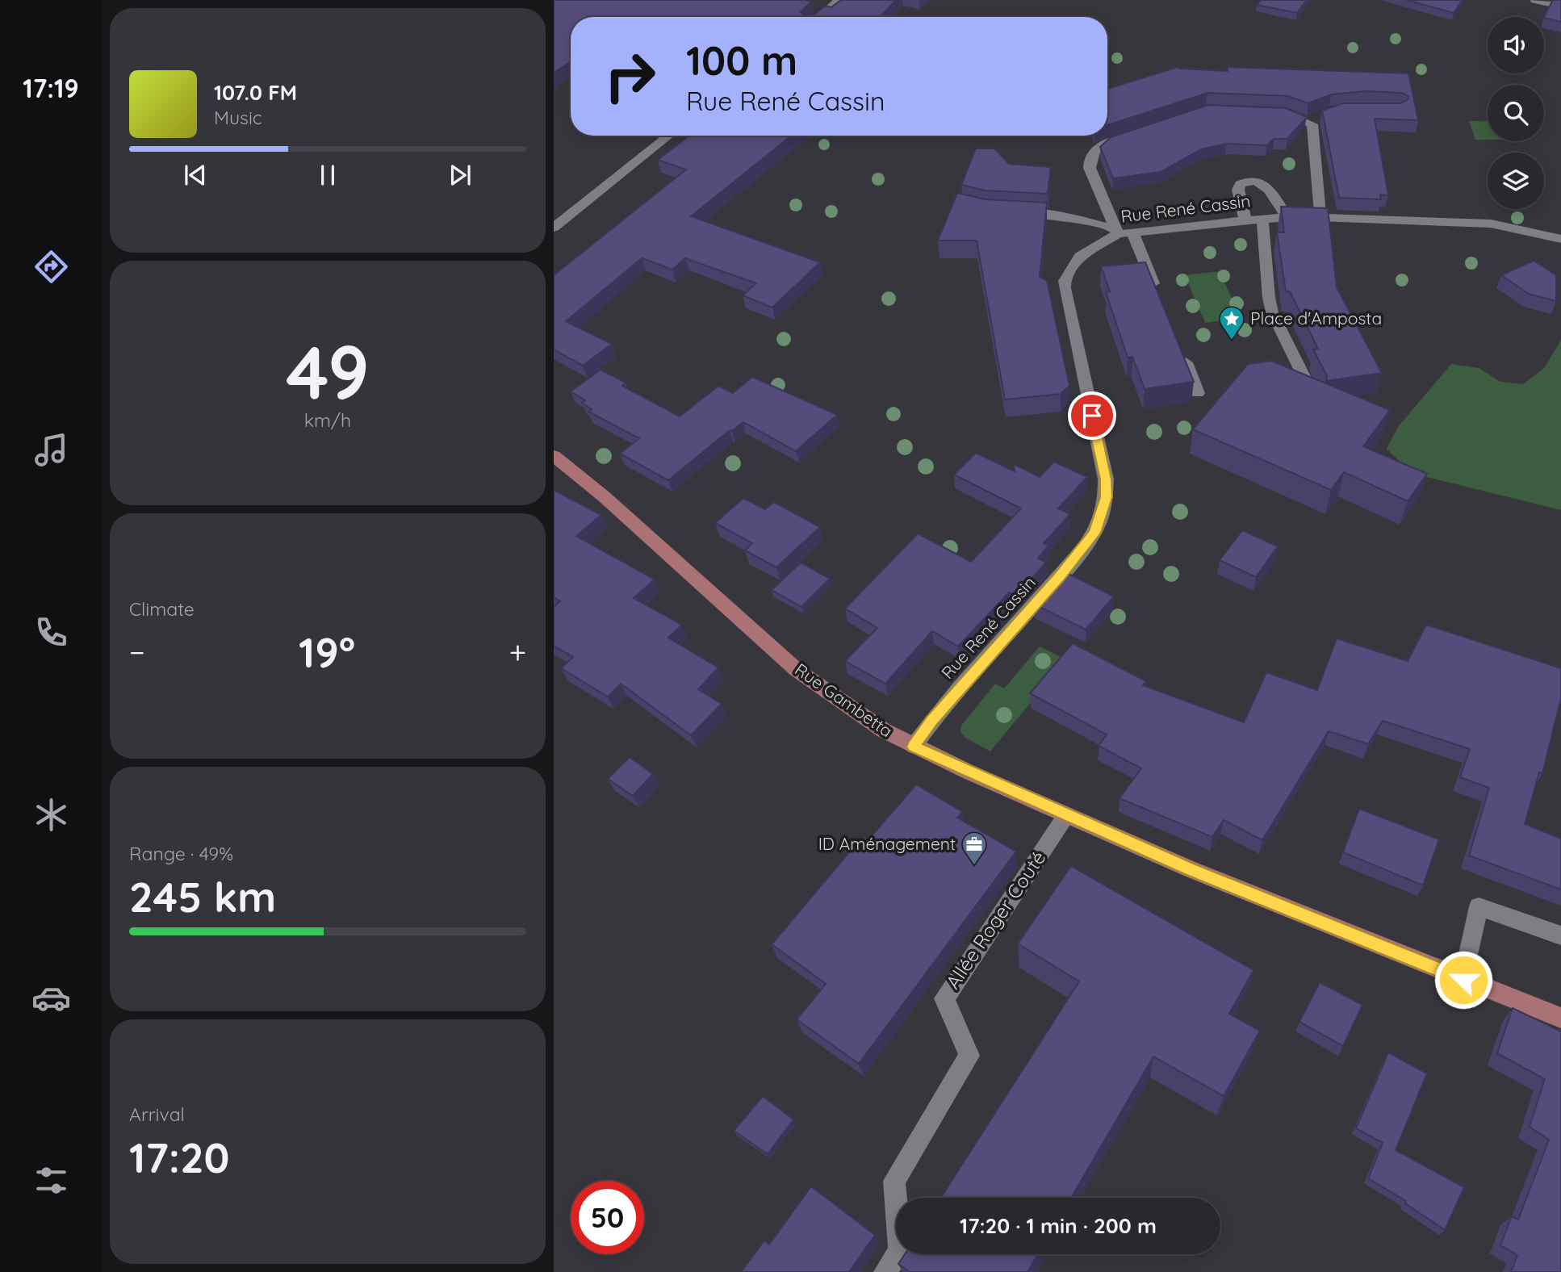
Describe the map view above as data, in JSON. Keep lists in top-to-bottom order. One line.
{"streets":{"main road":["Rue Gambetta"],"street":["Rue René Cassin","Allée Roger Couté"]},"crossings":[["Rue René Cassin","Rue Gambetta"],["Rue Gambetta","Allée Roger Couté"]],"places":{"place":["Place d'Amposta"],"office":["ID Aménagement"]},"page":{"tabs":"17:19","turn":["100 m","Rue René Cassin"],"song":["107.0 FM","Music"],"tile":[["49","km/h"],"Climate",["Range · 49%","245 km"],["Arrival","17:20"]],"heat":["−","19°","+"],"limit":"50","trip":"17:20 · 1 min · 200 m"}}
